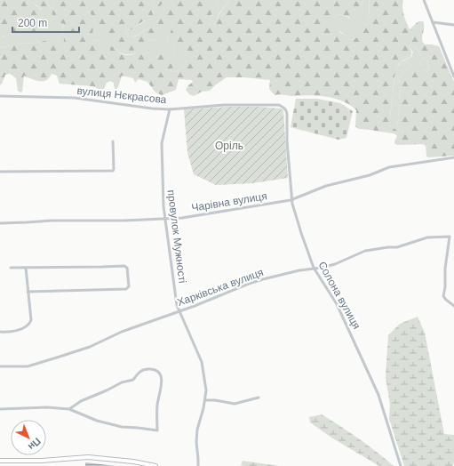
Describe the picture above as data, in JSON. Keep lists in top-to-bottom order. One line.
{"streets":{"street":["вулиця Нєкрасова","Чарівна вулиця","провулок Мужності","Харківська вулиця","Солона вулиця"]},"crossings":[["вулиця Нєкрасова","провулок Мужності"],["вулиця Нєкрасова","Солона вулиця"],["Чарівна вулиця","провулок Мужності"],["Чарівна вулиця","Солона вулиця"],["провулок Мужності","Харківська вулиця"],["Харківська вулиця","Солона вулиця"]],"parks":["Оріль"],"scale_bar":"200 m","north":"bottom right"}
